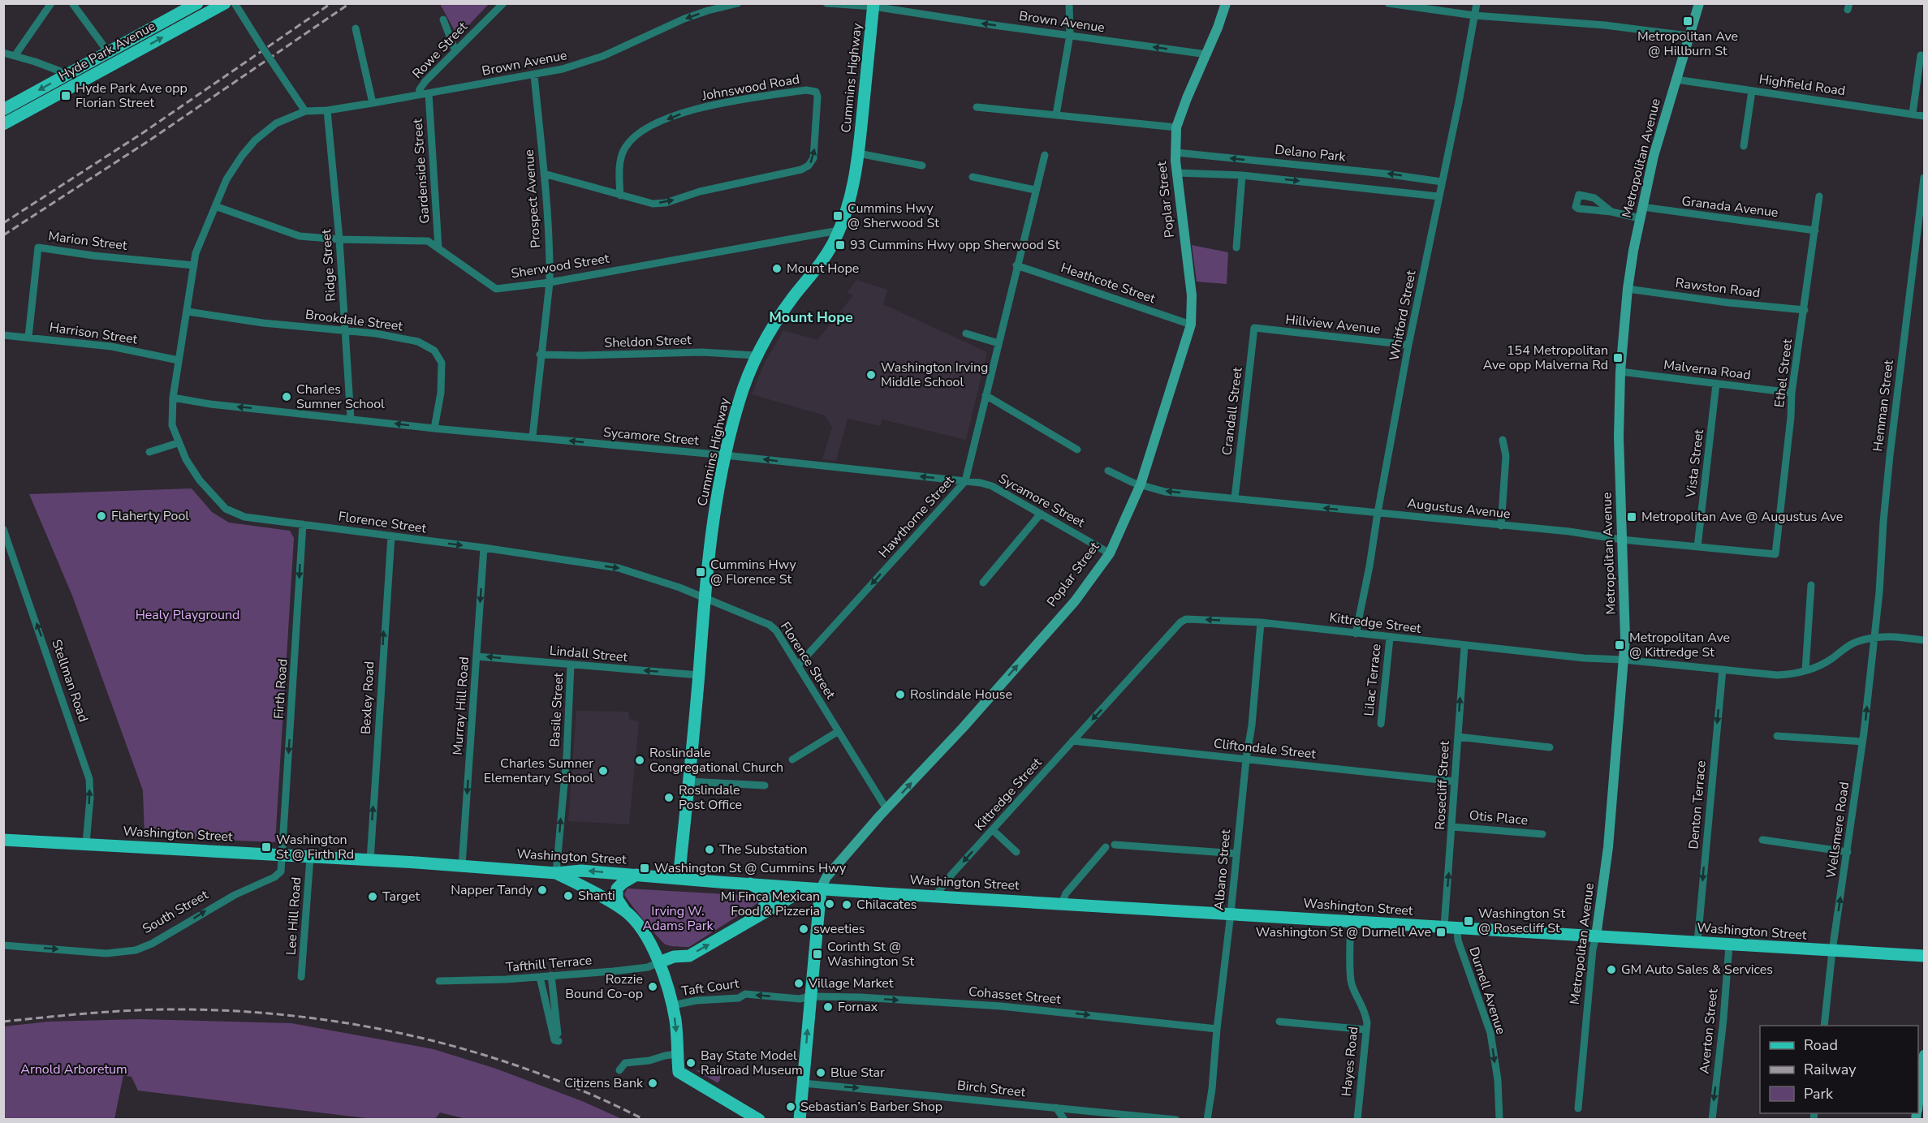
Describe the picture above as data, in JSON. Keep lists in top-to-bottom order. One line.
{"streets":{"main road":["Hyde Park Avenue","Cummins Highway","Washington Street"],"street":["Brown Avenue","Rowe Street","Highfield Road","Johnswood Road","Delano Park","Metropolitan Avenue","Gardenside Street","Prospect Avenue","Poplar Street","Granada Avenue","Marion Street","Ridge Street","Sherwood Street","Heathcote Street","Rawston Road","Whitford Street","Brookdale Street","Hillview Avenue","Harrison Street","Sheldon Street","Malverna Road","Ethel Street","Hemman Street","Crandall Street","Sycamore Street","Vista Street","Augustus Avenue","Hawthorne Street","Florence Street","Kittredge Street","Lindall Street","Lilac Terrace","Stellman Road","Firth Road","Bexley Road","Murray Hill Road","Basile Street","Cliftondale Street","Rosecliff Street","Denton Terrace","Otis Place","Wellsmere Road","Albano Street","South Street","Lee Hill Road","Tafthill Terrace","Taft Court","Durnell Avenue","Cohasset Street","Averton Street","Hayes Road","Birch Street"]},"crossings":[["Brown Avenue","Rowe Street"],["Brown Avenue","Cummins Highway"],["Brown Avenue","Gardenside Street"],["Brown Avenue","Prospect Avenue"],["Brown Avenue","Poplar Street"],["Brown Avenue","Ridge Street"],["Brown Avenue","Florence Street"],["Cummins Highway","Sherwood Street"],["Cummins Highway","Sheldon Street"],["Cummins Highway","Sycamore Street"],["Cummins Highway","Florence Street"],["Cummins Highway","Lindall Street"],["Cummins Highway","Washington Street"],["Highfield Road","Metropolitan Avenue"],["Johnswood Road","Prospect Avenue"],["Delano Park","Poplar Street"],["Delano Park","Whitford Street"],["Metropolitan Avenue","Granada Avenue"],["Metropolitan Avenue","Rawston Road"],["Metropolitan Avenue","Malverna Road"],["Metropolitan Avenue","Augustus Avenue"],["Metropolitan Avenue","Kittredge Street"],["Metropolitan Avenue","Washington Street"],["Gardenside Street","Sherwood Street"],["Prospect Avenue","Sherwood Street"],["Prospect Avenue","Sheldon Street"],["Prospect Avenue","Sycamore Street"],["Poplar Street","Heathcote Street"],["Poplar Street","Sycamore Street"],["Poplar Street","Augustus Avenue"],["Poplar Street","Florence Street"],["Poplar Street","Washington Street"],["Granada Avenue","Ethel Street"],["Marion Street","Harrison Street"],["Marion Street","Florence Street"],["Ridge Street","Sherwood Street"],["Ridge Street","Brookdale Street"],["Ridge Street","Sycamore Street"],["Sherwood Street","Florence Street"],["Heathcote Street","Hawthorne Street"],["Rawston Road","Ethel Street"],["Whitford Street","Hillview Avenue"],["Whitford Street","Augustus Avenue"],["Whitford Street","Kittredge Street"],["Brookdale Street","Sycamore Street"],["Brookdale Street","Florence Street"],["Hillview Avenue","Crandall Street"],["Harrison Street","Florence Street"],["Malverna Road","Ethel Street"],["Malverna Road","Vista Street"],["Ethel Street","Augustus Avenue"],["Hemman Street","Kittredge Street"],["Hemman Street","Wellsmere Road"],["Crandall Street","Augustus Avenue"],["Sycamore Street","Hawthorne Street"],["Sycamore Street","Florence Street"],["Vista Street","Augustus Avenue"],["Hawthorne Street","Florence Street"],["Florence Street","Firth Road"],["Florence Street","Bexley Road"],["Florence Street","Murray Hill Road"],["Kittredge Street","Lilac Terrace"],["Kittredge Street","Cliftondale Street"],["Kittredge Street","Rosecliff Street"],["Kittredge Street","Denton Terrace"],["Kittredge Street","Wellsmere Road"],["Kittredge Street","Washington Street"],["Kittredge Street","Albano Street"],["Lindall Street","Murray Hill Road"],["Lindall Street","Basile Street"],["Stellman Road","Washington Street"],["Firth Road","Washington Street"],["Firth Road","South Street"],["Bexley Road","Washington Street"],["Murray Hill Road","Washington Street"],["Basile Street","Washington Street"],["Cliftondale Street","Rosecliff Street"],["Cliftondale Street","Albano Street"],["Rosecliff Street","Otis Place"],["Rosecliff Street","Washington Street"],["Denton Terrace","Washington Street"],["Wellsmere Road","Washington Street"],["Washington Street","Albano Street"],["Washington Street","South Street"],["Washington Street","Lee Hill Road"],["Washington Street","Durnell Avenue"],["Washington Street","Averton Street"],["Washington Street","Hayes Road"],["Albano Street","Cohasset Street"],["Taft Court","Cohasset Street"]],"one_way":["Brown Avenue","Sycamore Street","Augustus Avenue","Hawthorne Street","Lindall Street","Stellman Road","Firth Road","Bexley Road","Murray Hill Road","Basile Street","Rosecliff Street","Denton Terrace","Wellsmere Road","South Street","Taft Court","Durnell Avenue","Cohasset Street","Averton Street","Birch Street"],"districts":["Mount Hope"],"parks":["Healy Playground","Irving W. Adams Park","Arnold Arboretum"],"places":{"transit":["Metropolitan Ave @ Hillburn St","Hyde Park Ave opp Florian Street","Cummins Hwy @ Sherwood St","93 Cummins Hwy opp Sherwood St","154 Metropolitan Ave opp Malverna Rd","Metropolitan Ave @ Augustus Ave","Cummins Hwy @ Florence St","Metropolitan Ave @ Kittredge St","Washington St @ Firth Rd","Washington St @ Cummins Hwy","Washington St @ Rosecliff St","Washington St @ Durnell Ave","Corinth St @ Washington St"],"other":["Mount Hope","Washington Irving Middle School","Charles Sumner School","Flaherty Pool","Roslindale House","Roslindale Congregational Church","Charles Sumner Elementary School","Roslindale Post Office","The Substation","Napper Tandy","Shanti","Target","Mi Finca Mexican Food & Pizzeria","Chilacates","sweeties","GM Auto Sales & Services","Village Market","Rozzie Bound Co-op","Fornax","Bay State Model Railroad Museum","Blue Star","Citizens Bank","Sebastian’s Barber Shop"]},"legend":["Road","Railway","Park"]}
